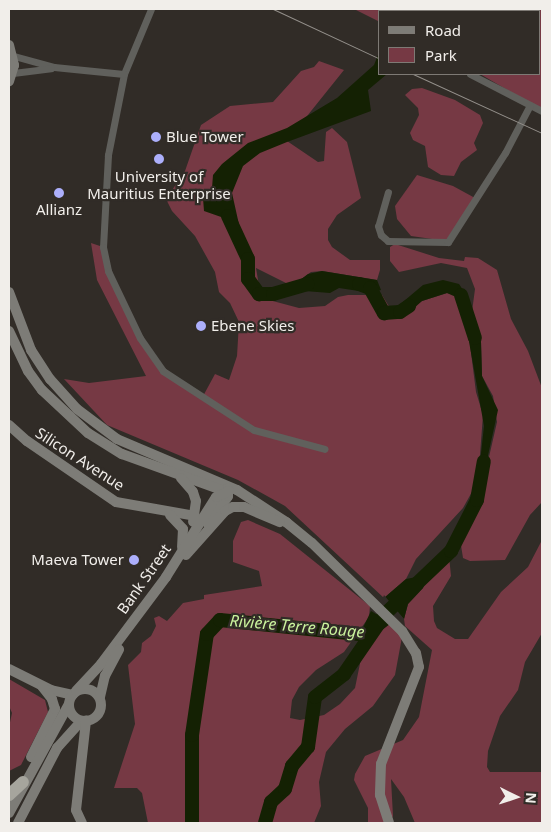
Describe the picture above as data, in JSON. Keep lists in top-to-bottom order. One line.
{"streets":{"street":["Silicon Avenue","Bank Street"]},"water":["Rivière Terre Rouge"],"places":["Blue Tower","University of Mauritius Enterprise","Allianz","Ebene Skies","Maeva Tower"],"legend":["Road","Park"],"north":"right"}
